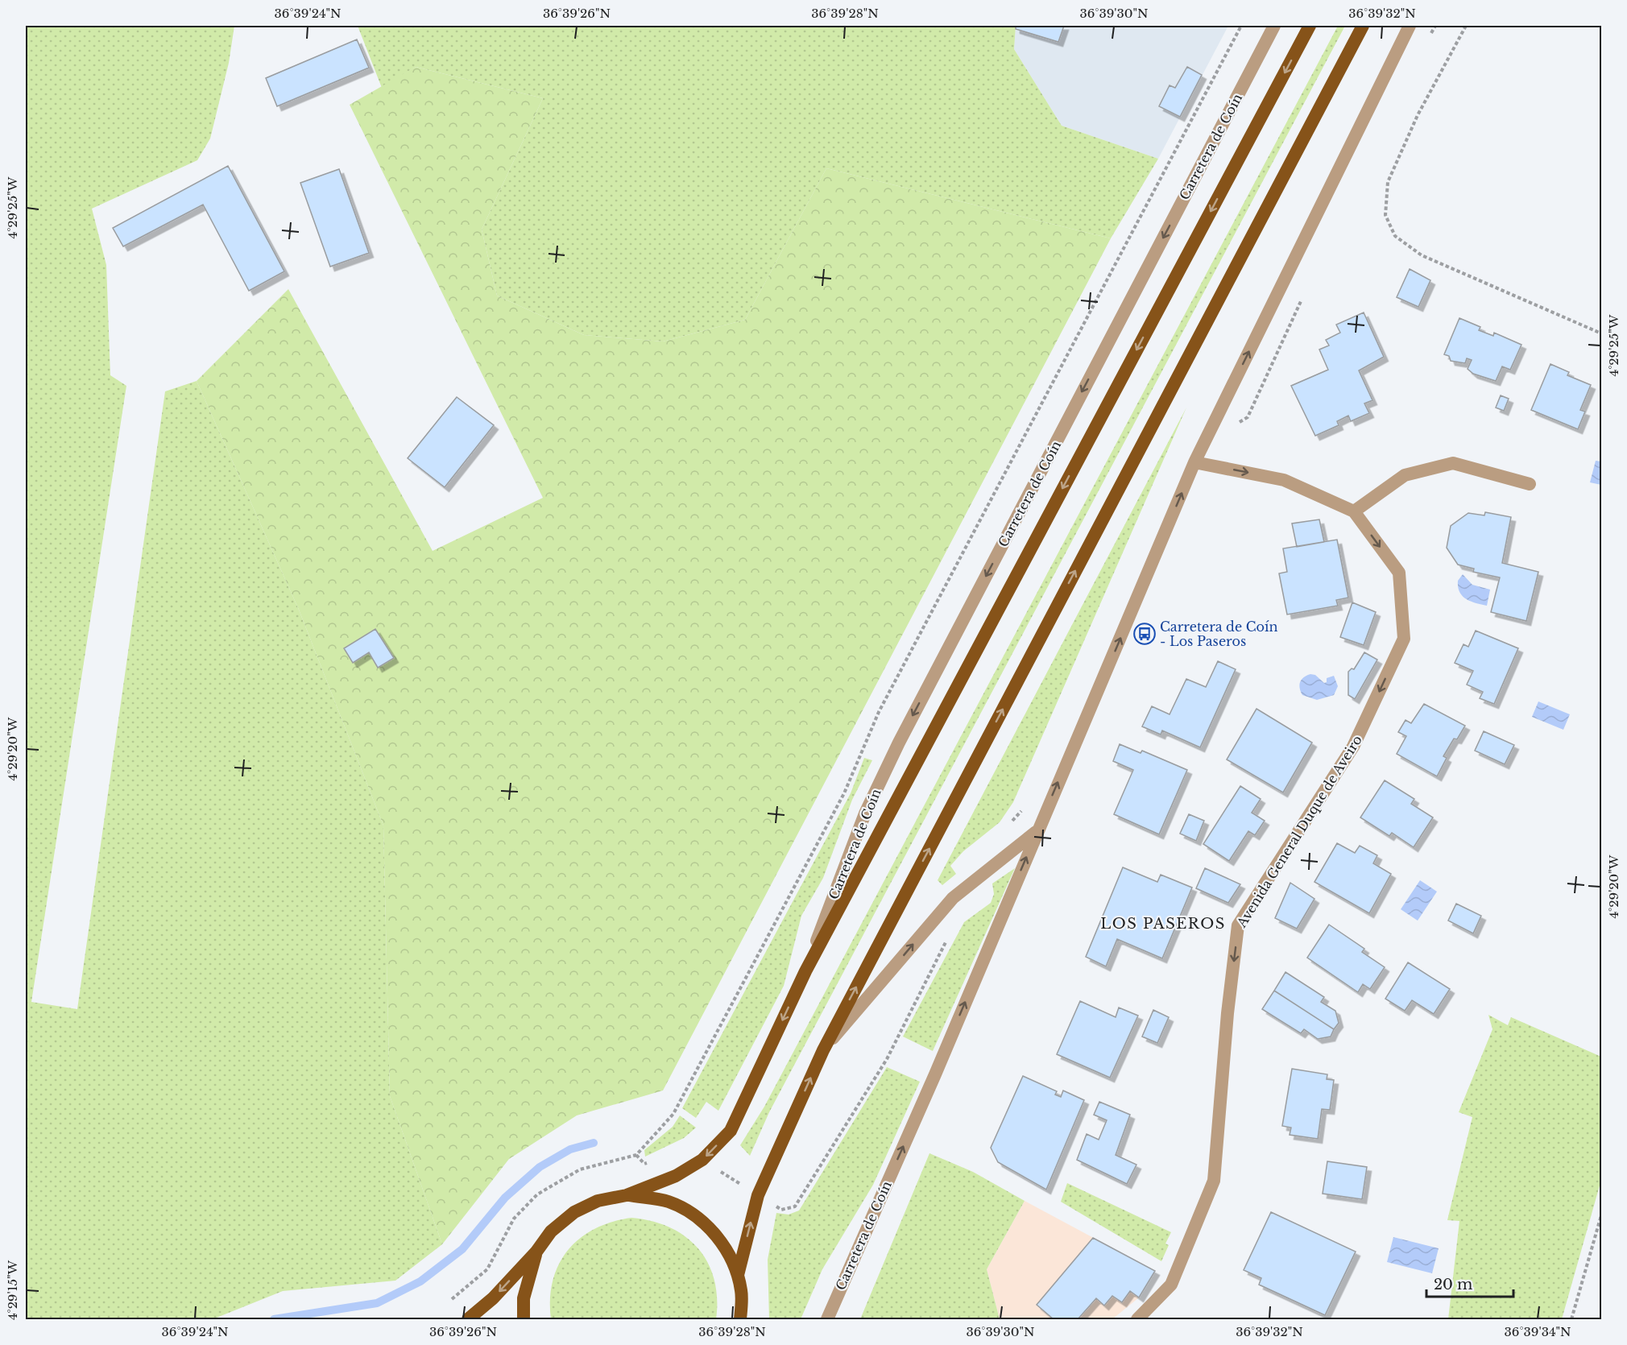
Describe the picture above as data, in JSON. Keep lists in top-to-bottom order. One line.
{"streets":{"street":["Carretera de Coín","Avenida General Duque de Aveiro"]},"crossings":[["Carretera de Coín","Avenida General Duque de Aveiro"]],"one_way":["Avenida General Duque de Aveiro"],"districts":["LOS PASEROS"],"places":{"bus stop":["Carretera de Coín - Los Paseros"]},"scale_bar":"20 m","coordinates":["36°39'24\"N","36°39'26\"N","36°39'28\"N","36°39'30\"N","36°39'32\"N","4°29'25\"W","4°29'20\"W","4°29'15\"W","36°39'34\"N"]}
